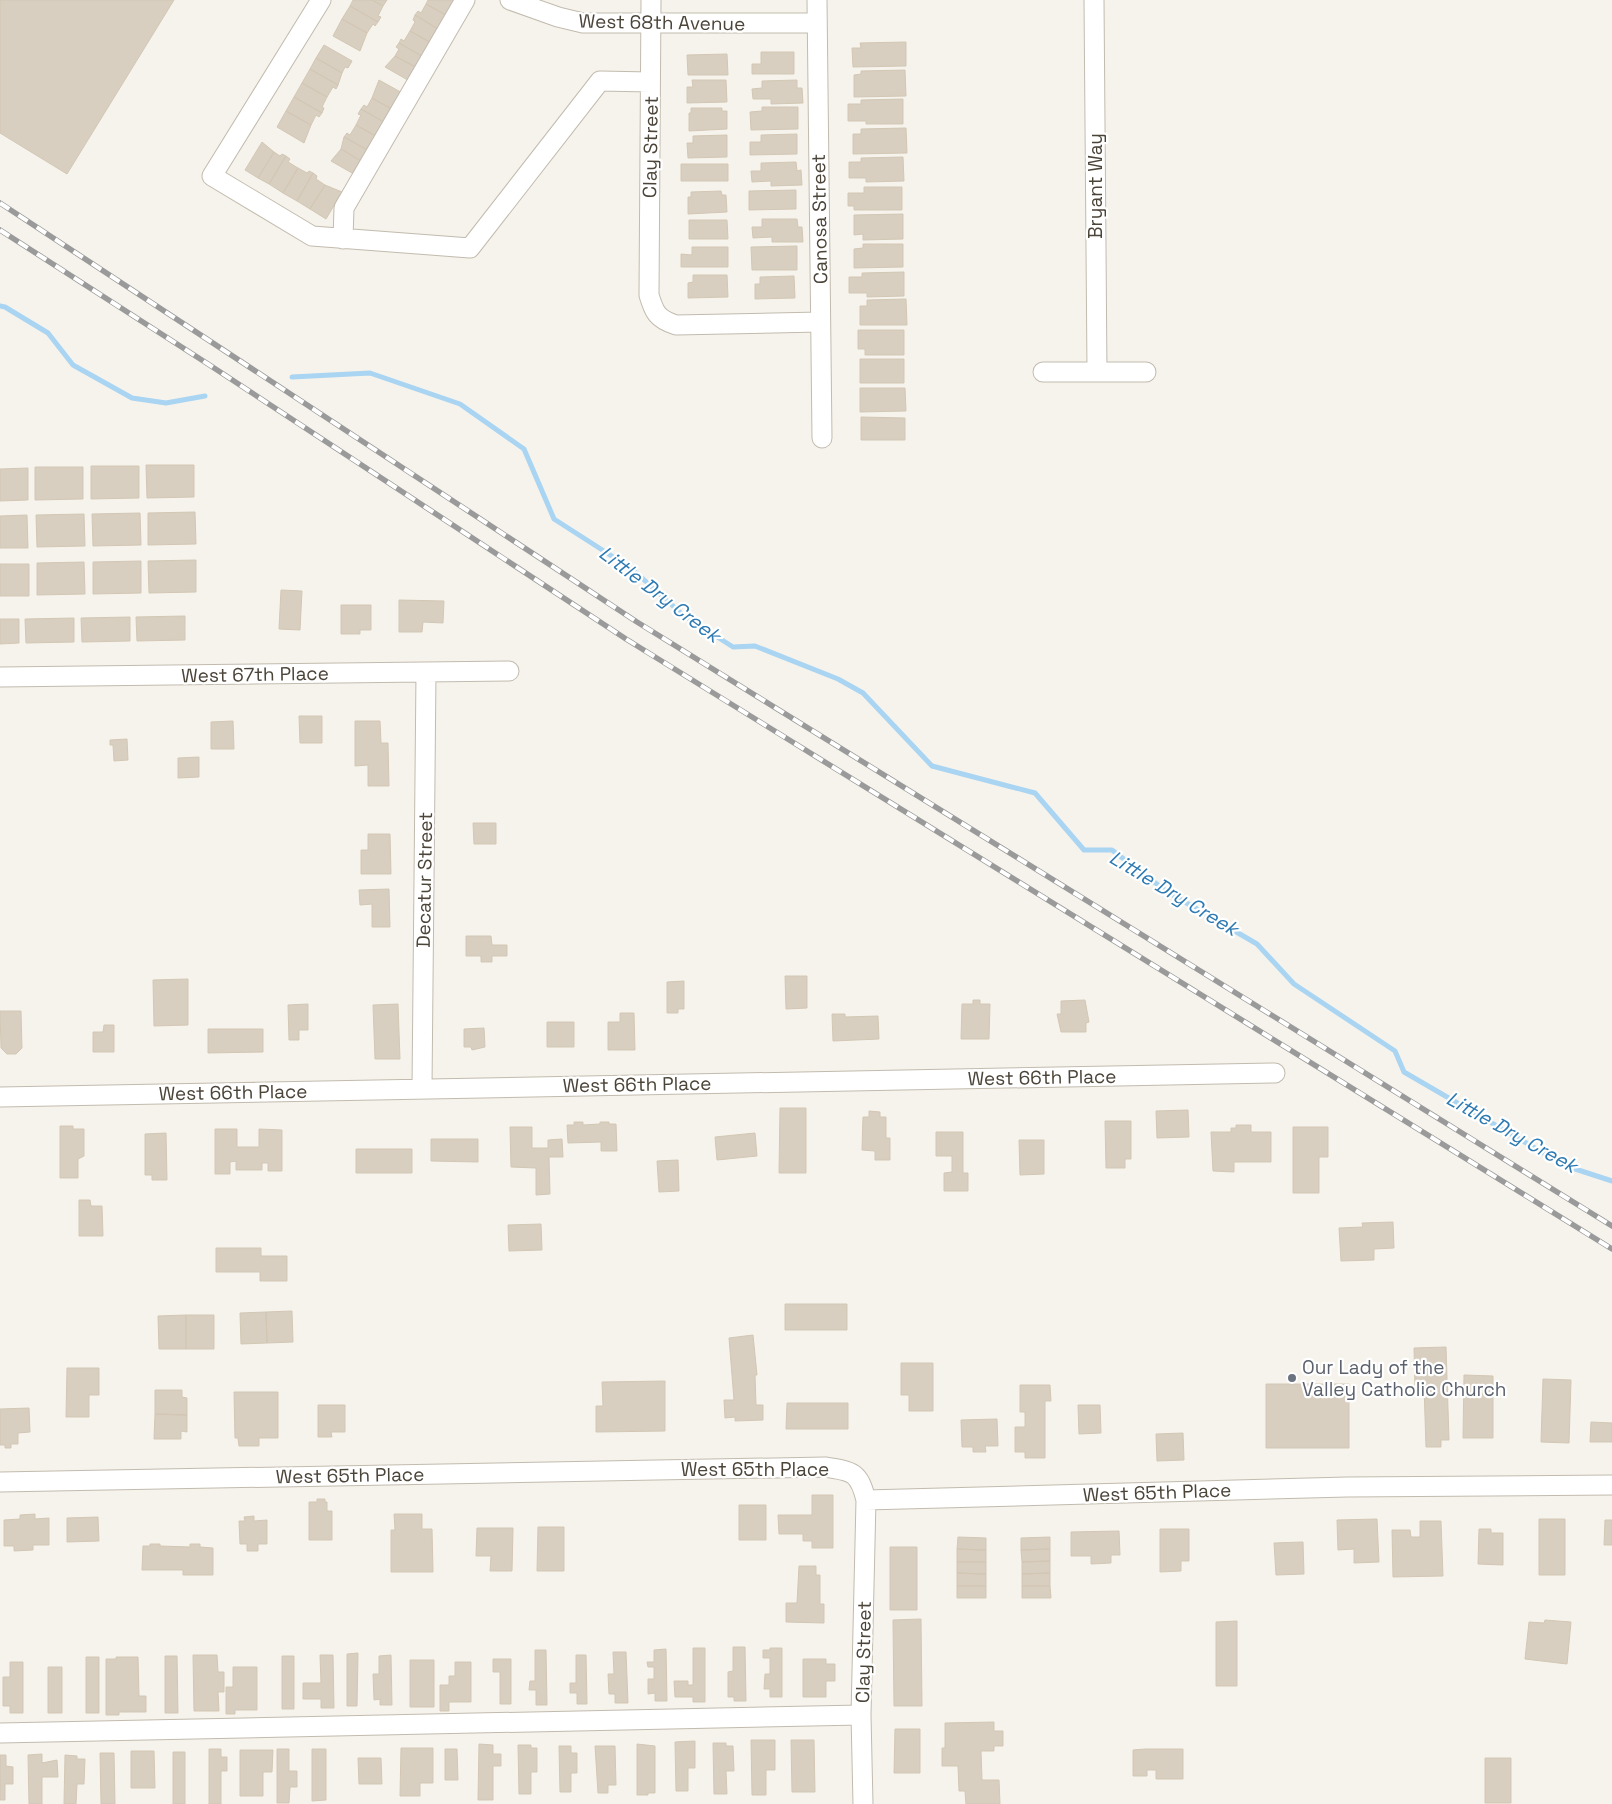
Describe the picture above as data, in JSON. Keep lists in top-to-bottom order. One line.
{"streets":{"street":["West 68th Avenue","Clay Street","Bryant Way","Canosa Street","West 67th Place","Decatur Street","West 66th Place","West 65th Place"]},"crossings":[["West 68th Avenue","Clay Street"],["West 68th Avenue","Canosa Street"],["Clay Street","Canosa Street"],["Clay Street","West 65th Place"],["West 67th Place","Decatur Street"],["Decatur Street","West 66th Place"]],"water":["Little Dry Creek"],"places":["Our Lady of the Valley Catholic Church"]}
